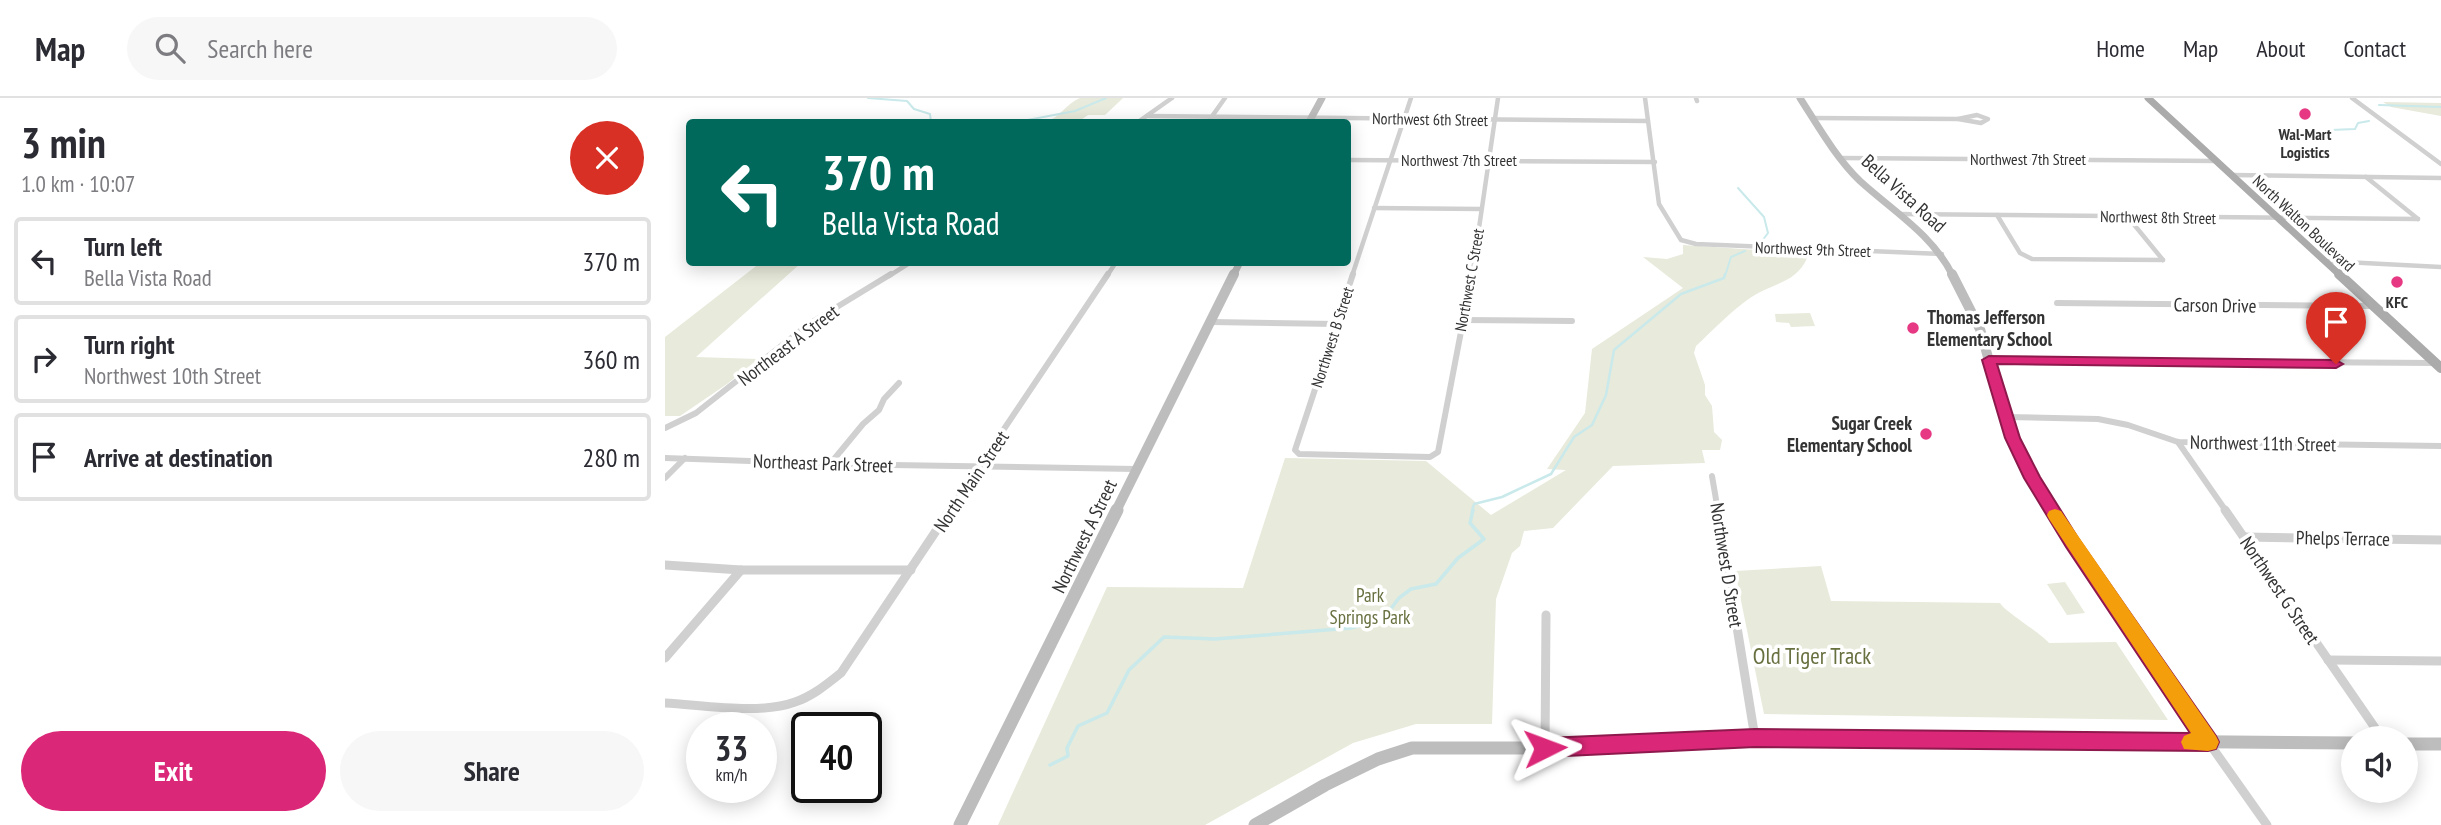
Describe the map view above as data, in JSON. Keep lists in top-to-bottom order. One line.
{"streets":{"main road":["North Walton Boulevard"],"street":["Northwest 6th Street","Northwest 7th Street","Bella Vista Road","Northwest 8th Street","Northwest 9th Street","Northwest C Street","Carson Drive","Northwest B Street","Northeast A Street","Northwest 11th Street","Northeast Park Street","North Main Street","Northwest A Street","Phelps Terrace","Northwest D Street","Northwest G Street"]},"crossings":[["Northwest 6th Street","Northwest C Street"],["Northwest 6th Street","Northwest B Street"],["Northwest 7th Street","Bella Vista Road"],["Northwest 7th Street","North Walton Boulevard"],["Northwest 7th Street","Northwest 9th Street"],["Northwest 7th Street","Northwest C Street"],["Northwest 7th Street","Northwest B Street"],["Bella Vista Road","Northwest 8th Street"],["Bella Vista Road","Northwest 9th Street"],["Bella Vista Road","Northwest 11th Street"],["Northwest 8th Street","North Walton Boulevard"],["North Walton Boulevard","Carson Drive"],["Northwest C Street","Northwest B Street"],["Northwest 11th Street","Northwest G Street"],["Northeast Park Street","North Main Street"],["Northeast Park Street","Northwest A Street"],["Phelps Terrace","Northwest G Street"]],"parks":["Park Springs Park","Old Tiger Track"],"places":["Wal-Mart Logistics","KFC","Thomas Jefferson Elementary School","Sugar Creek Elementary School"],"page":{"header":"Map","search":"Search here","nav":["Home","Map","About","Contact"],"heading":["3 min","1.0 km · 10:07"],"turn":["370 m","Bella Vista Road"],"list":[{"name":"Turn left","note":"Bella Vista Road","value":"370 m"},{"name":"Turn right","note":"Northwest 10th Street","value":"360 m"},{"name":"Arrive at destination","value":"280 m"}],"speed":"33 km/h","limit":"40","buttons":["Exit","Share"]}}
